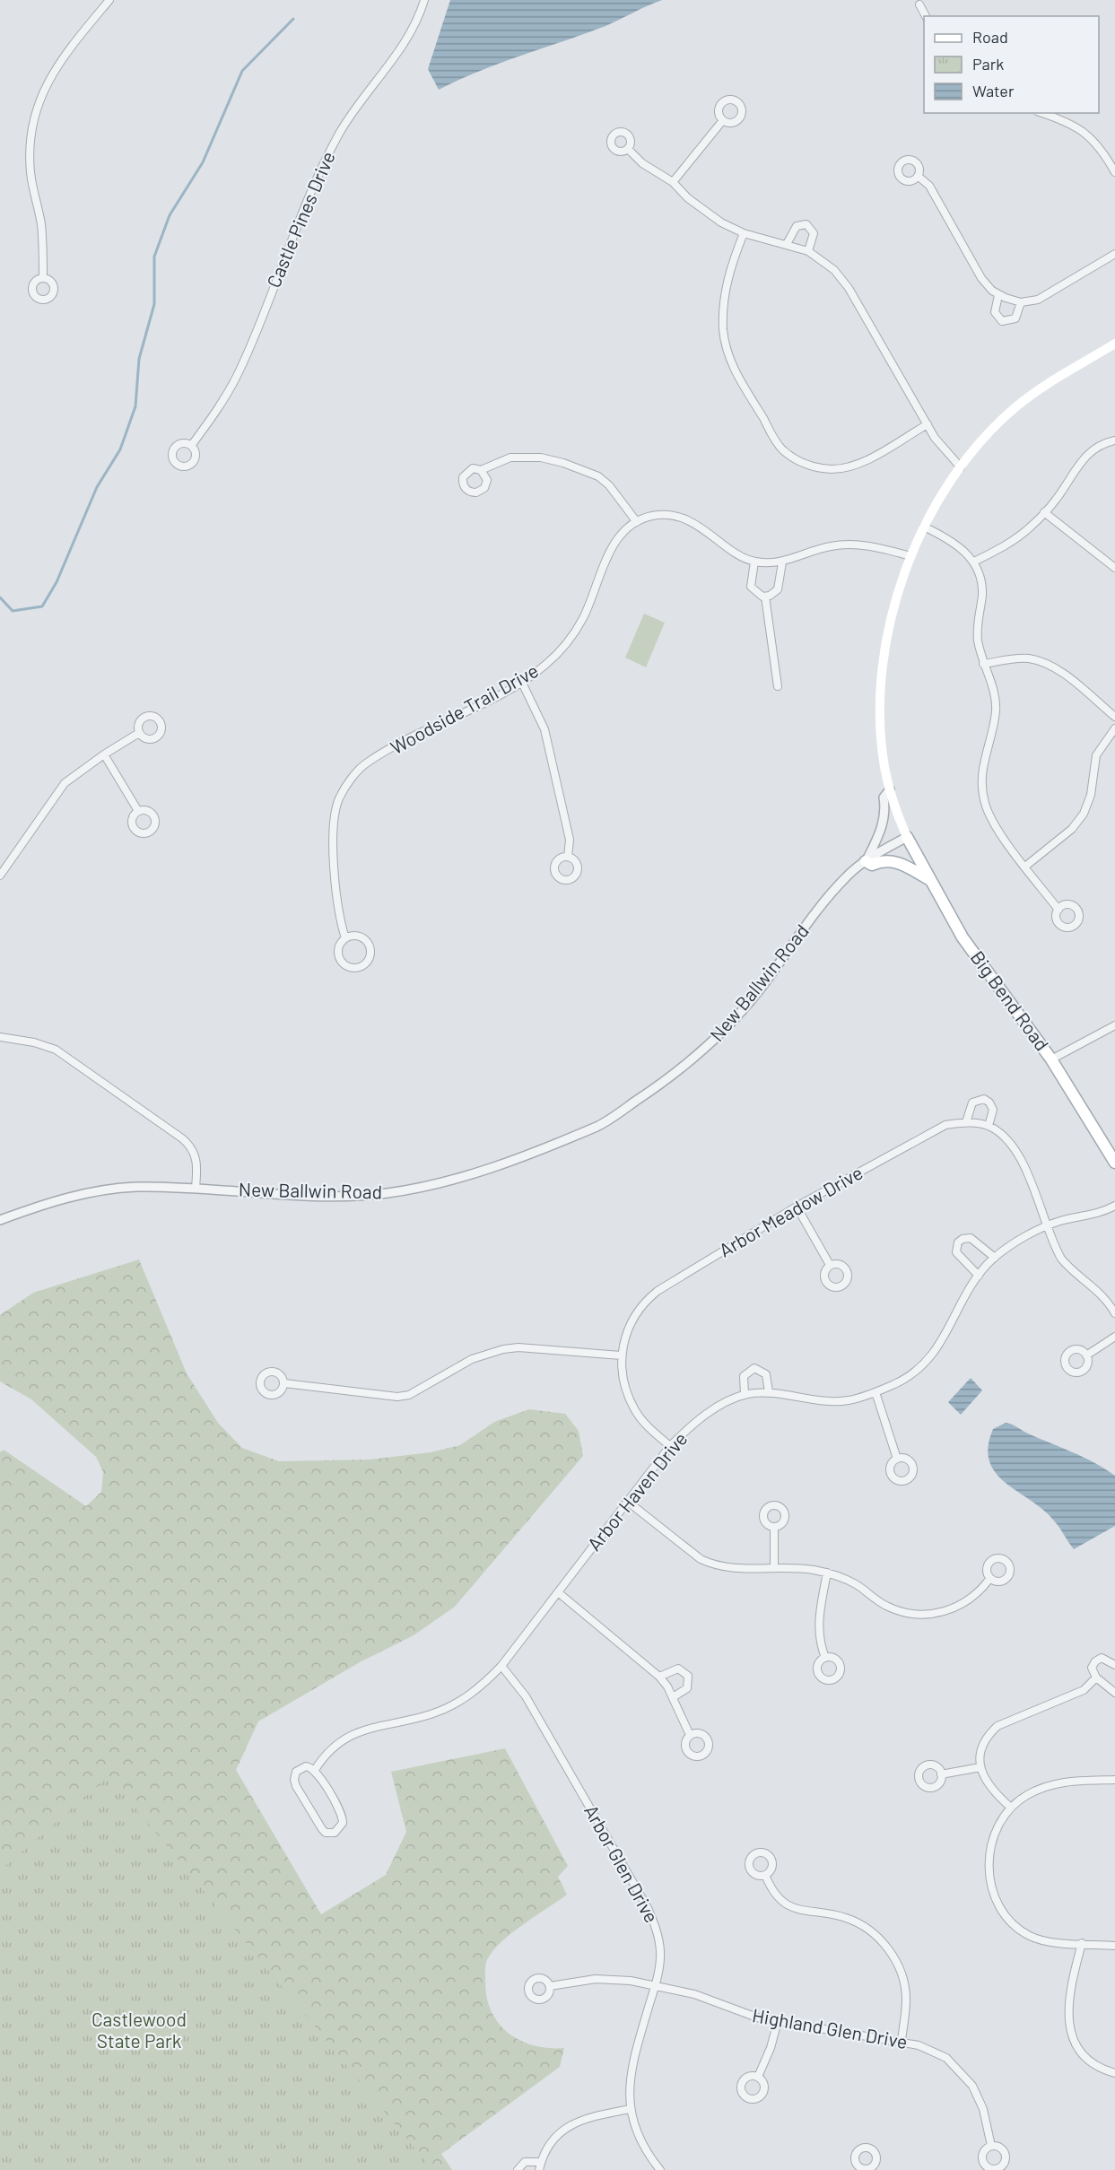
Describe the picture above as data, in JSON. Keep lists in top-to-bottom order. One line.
{"streets":{"main road":["Big Bend Road"],"street":["Castle Pines Drive","Woodside Trail Drive","New Ballwin Road","Arbor Meadow Drive","Arbor Haven Drive","Arbor Glen Drive","Highland Glen Drive"]},"crossings":[["New Ballwin Road","Big Bend Road"],["Arbor Meadow Drive","Arbor Haven Drive"],["Arbor Haven Drive","Arbor Glen Drive"],["Arbor Glen Drive","Highland Glen Drive"]],"parks":["Castlewood State Park"],"legend":["Road","Park","Water"]}
